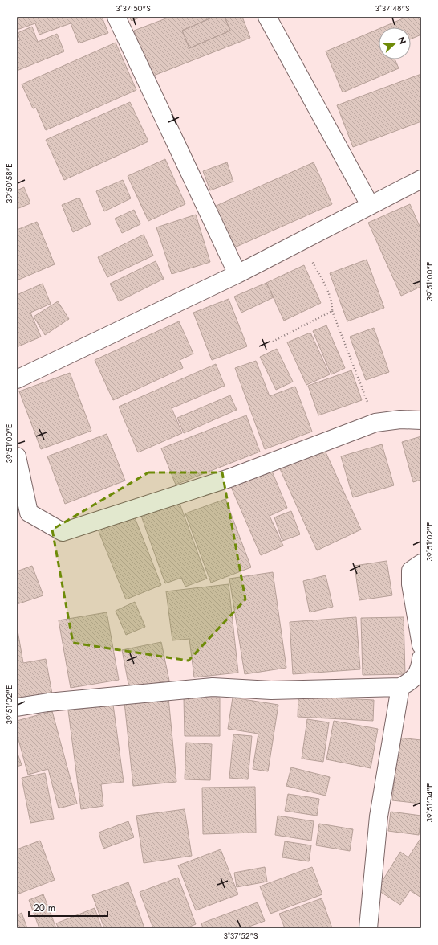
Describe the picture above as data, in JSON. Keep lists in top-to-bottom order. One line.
{"scale_bar":"20 m","north":"right","coordinates":["3°37'50\"S","3°37'48\"S","39°50'58\"E","39°51'00\"E","39°51'02\"E","39°51'04\"E","3°37'52\"S"]}
